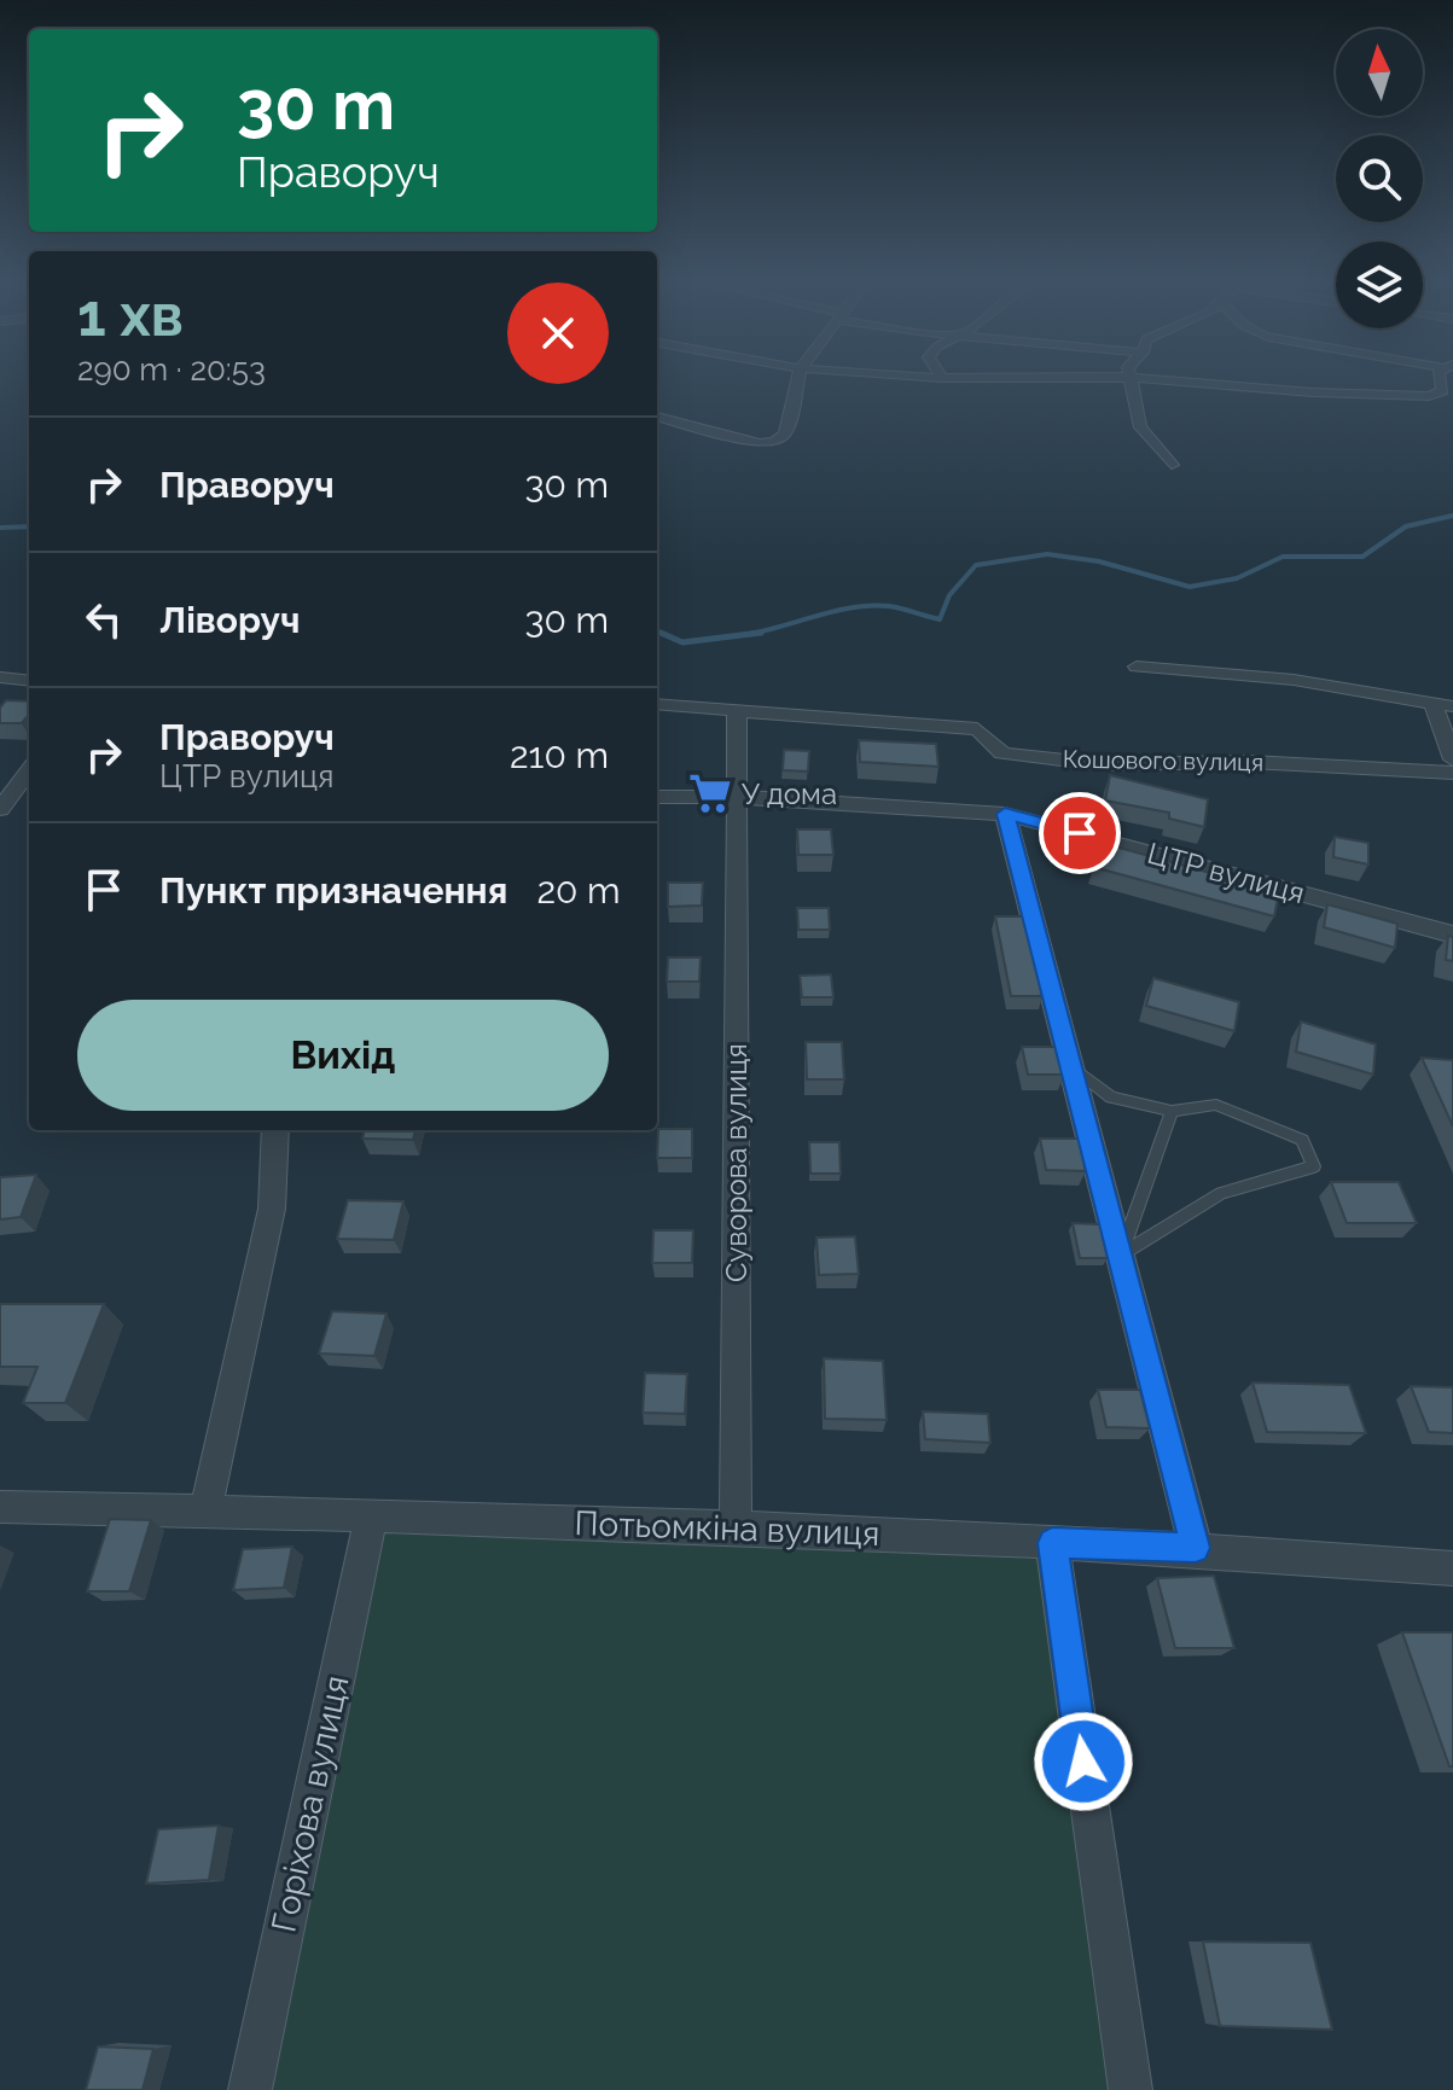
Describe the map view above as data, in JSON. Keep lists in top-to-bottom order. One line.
{"streets":{"street":["Кошового вулиця","ЦТР вулиця","Суворова вулиця","Потьомкіна вулиця","Горіхова вулиця"]},"crossings":[["Кошового вулиця","Суворова вулиця"],["ЦТР вулиця","Суворова вулиця"],["Суворова вулиця","Потьомкіна вулиця"],["Потьомкіна вулиця","Горіхова вулиця"]],"places":{"supermarket":["У дома"]},"north":"top","page":{"turn":["30 m","Праворуч"],"heading":["1 хв","290 m · 20:53"],"list":[{"name":"Праворуч","value":"30 m"},{"name":"Ліворуч","value":"30 m"},{"name":"Праворуч","note":"ЦТР вулиця","value":"210 m"},{"name":"Пункт призначення","value":"20 m"}],"buttons":"Вихід"}}
